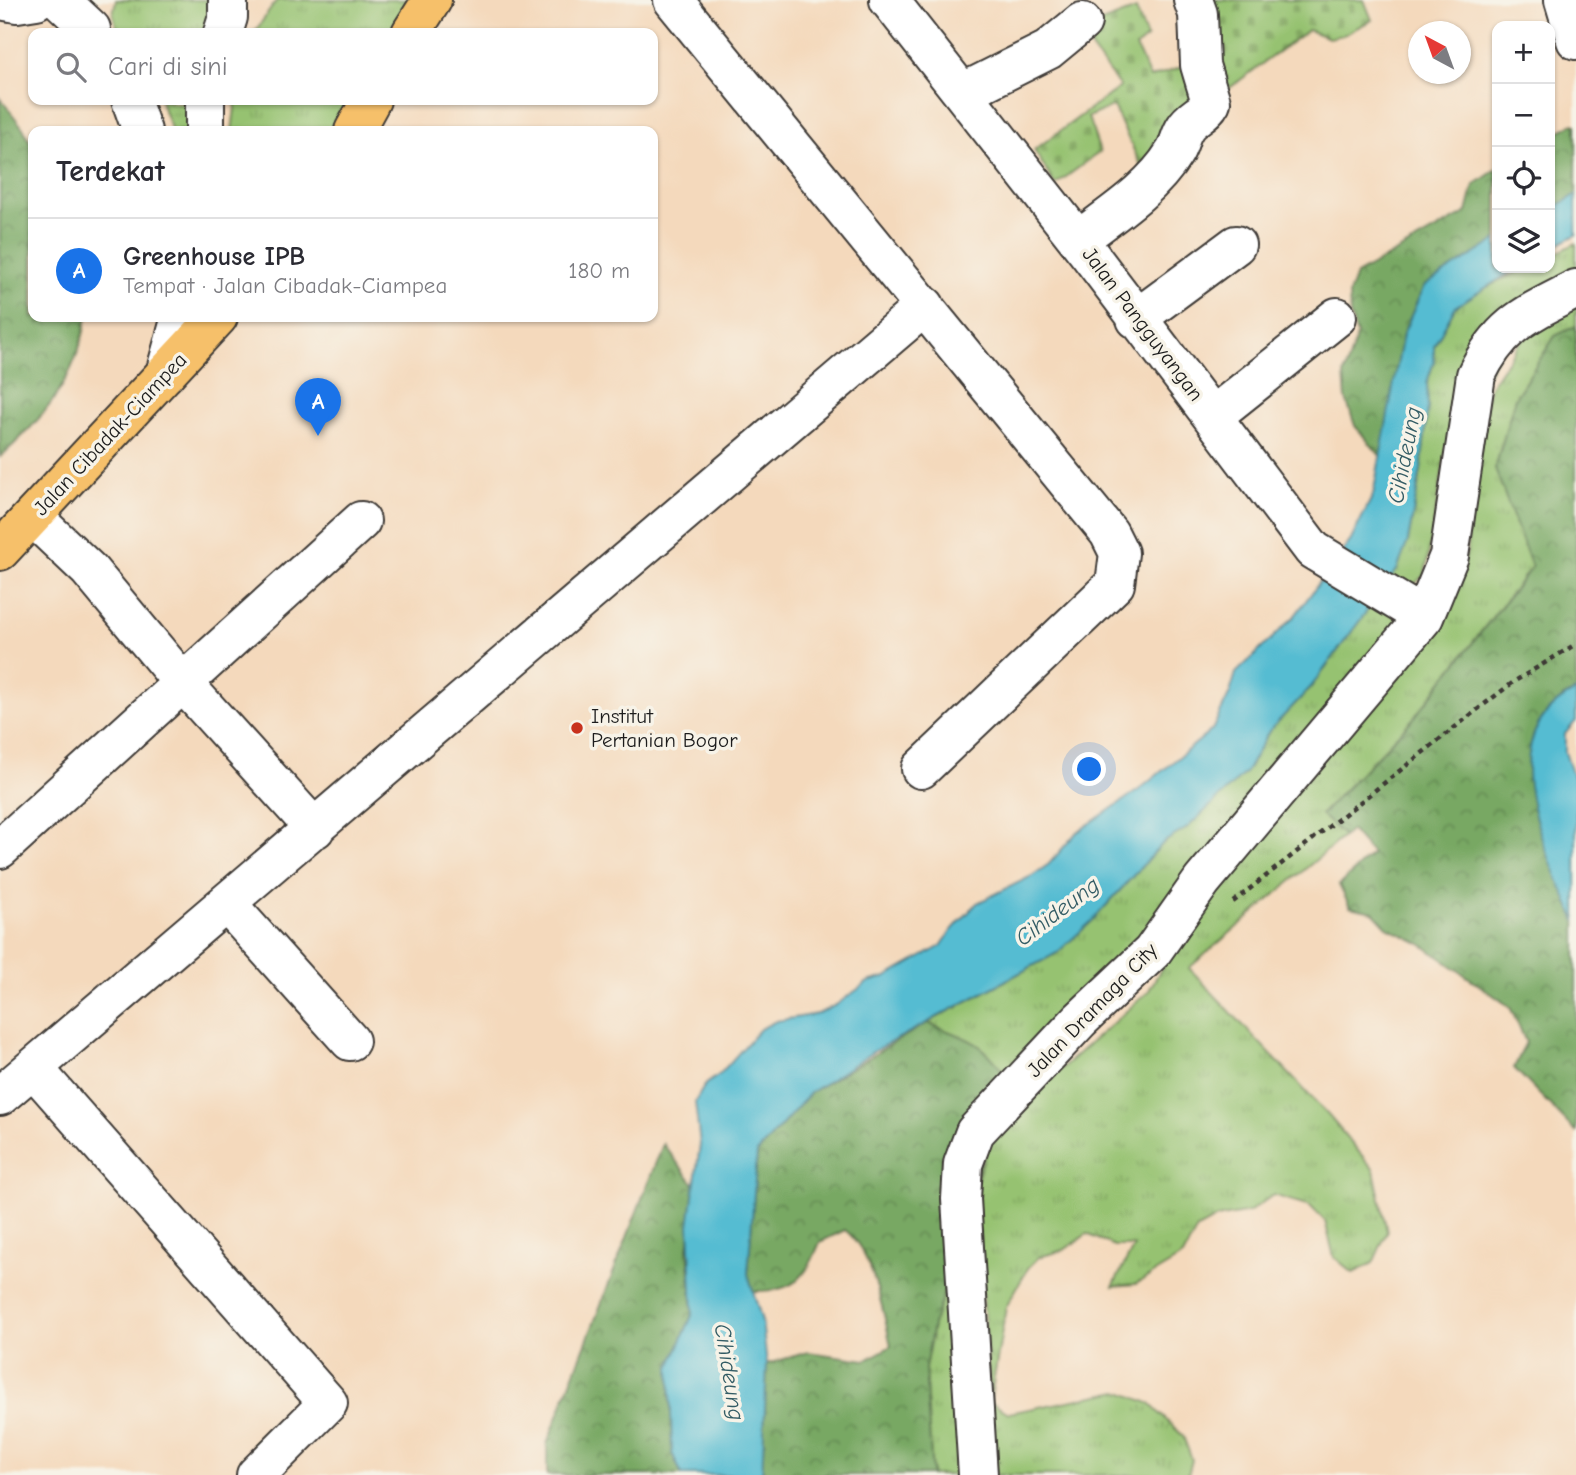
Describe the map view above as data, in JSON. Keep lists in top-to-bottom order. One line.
{"streets":{"highway":["Jalan Cibadak-Ciampea"],"street":["Jalan Pangguyangan","Jalan Dramaga City"]},"crossings":[["Jalan Pangguyangan","Jalan Dramaga City"]],"water":["Cihideung"],"places":["Institut Pertanian Bogor"],"north":"top left","page":{"map_buttons":["+","−"],"search":"Cari di sini","heading":"Terdekat","list":[{"mark":"A","name":"Greenhouse IPB","note":"Tempat · Jalan Cibadak-Ciampea","value":"180 m"}],"pins":"A"}}
